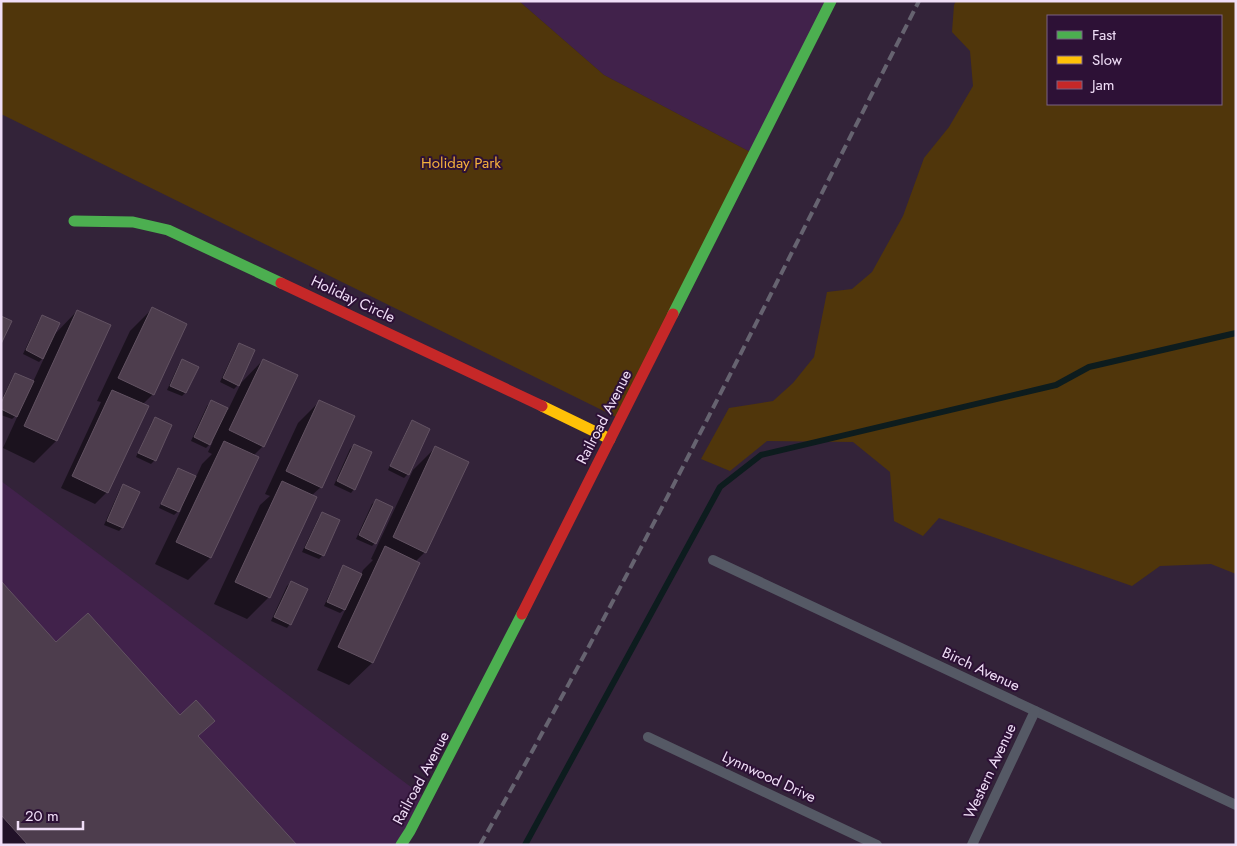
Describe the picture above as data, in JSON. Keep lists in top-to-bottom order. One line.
{"streets":{"main road":["Holiday Circle","Railroad Avenue"],"lane":["Birch Avenue","Western Avenue","Lynnwood Drive"]},"crossings":[["Holiday Circle","Railroad Avenue"],["Birch Avenue","Western Avenue"]],"parks":["Holiday Park"],"legend":["Fast","Slow","Jam"],"scale_bar":"20 m"}
